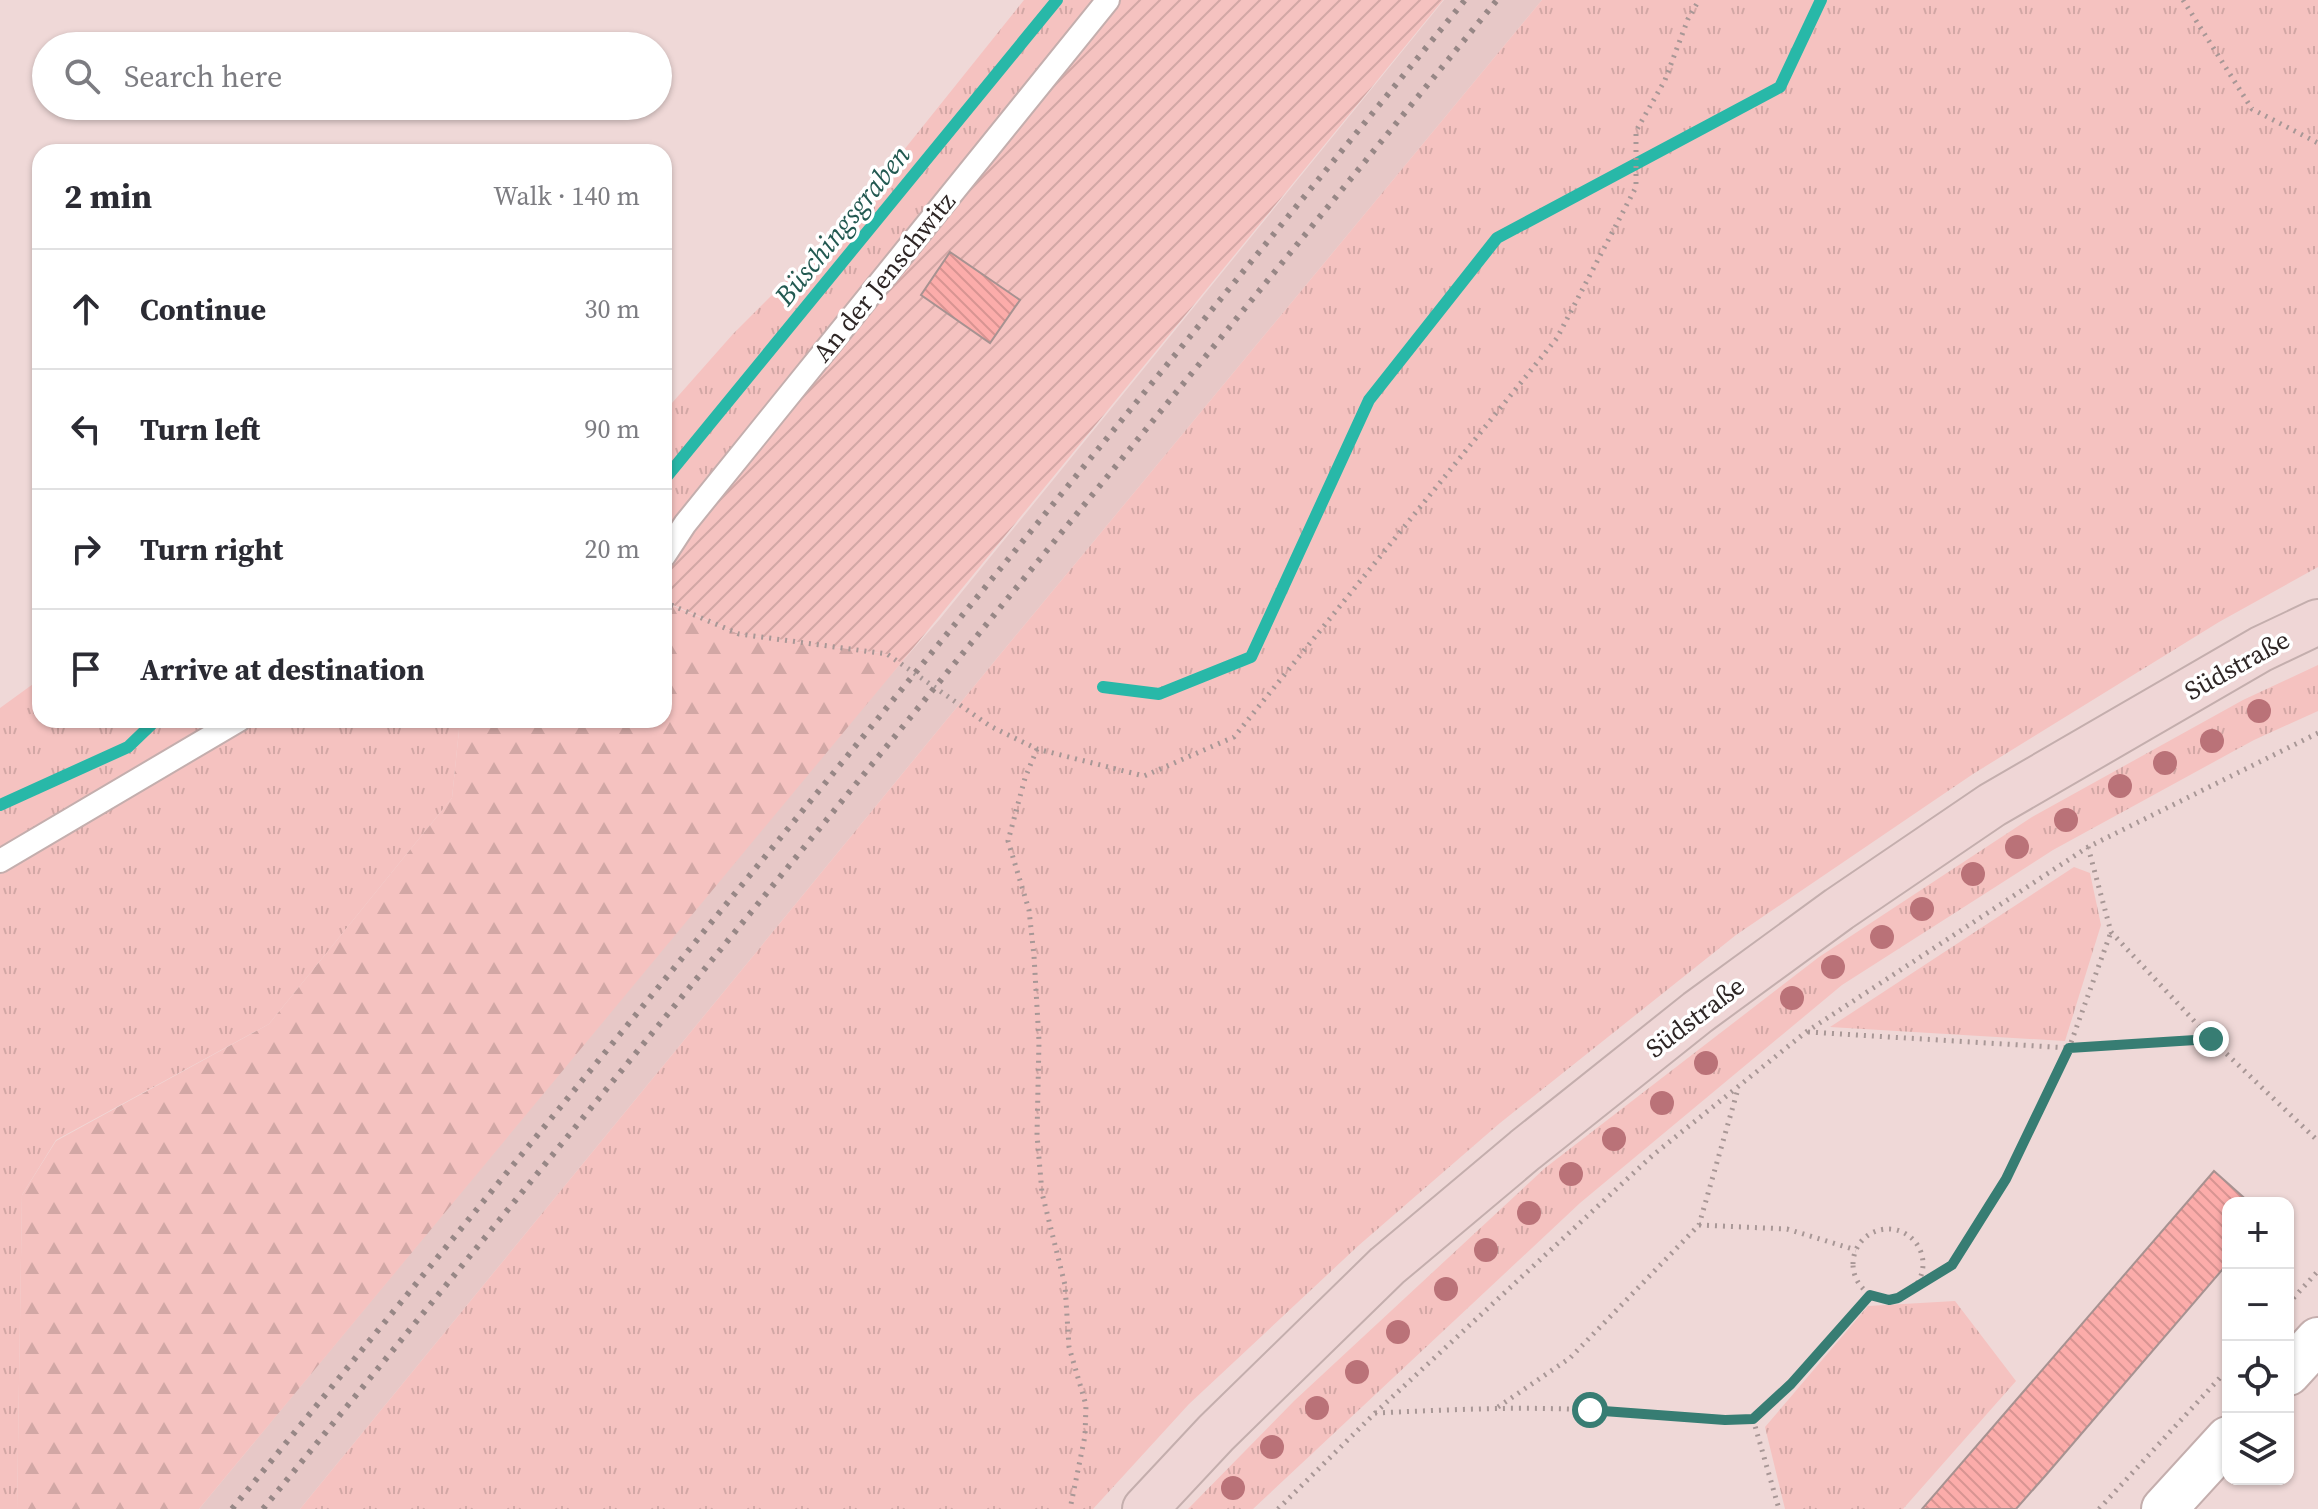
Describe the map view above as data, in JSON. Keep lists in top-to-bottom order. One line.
{"streets":{"main road":["Südstraße"],"lane":["An der Jenschwitz"]},"water":["Büschingsgraben"],"page":{"search":"Search here","heading":["2 min","Walk · 140 m"],"list":[["Continue","30 m"],["Turn left","90 m"],["Turn right","20 m"],"Arrive at destination"],"map_buttons":["+","−"]}}
